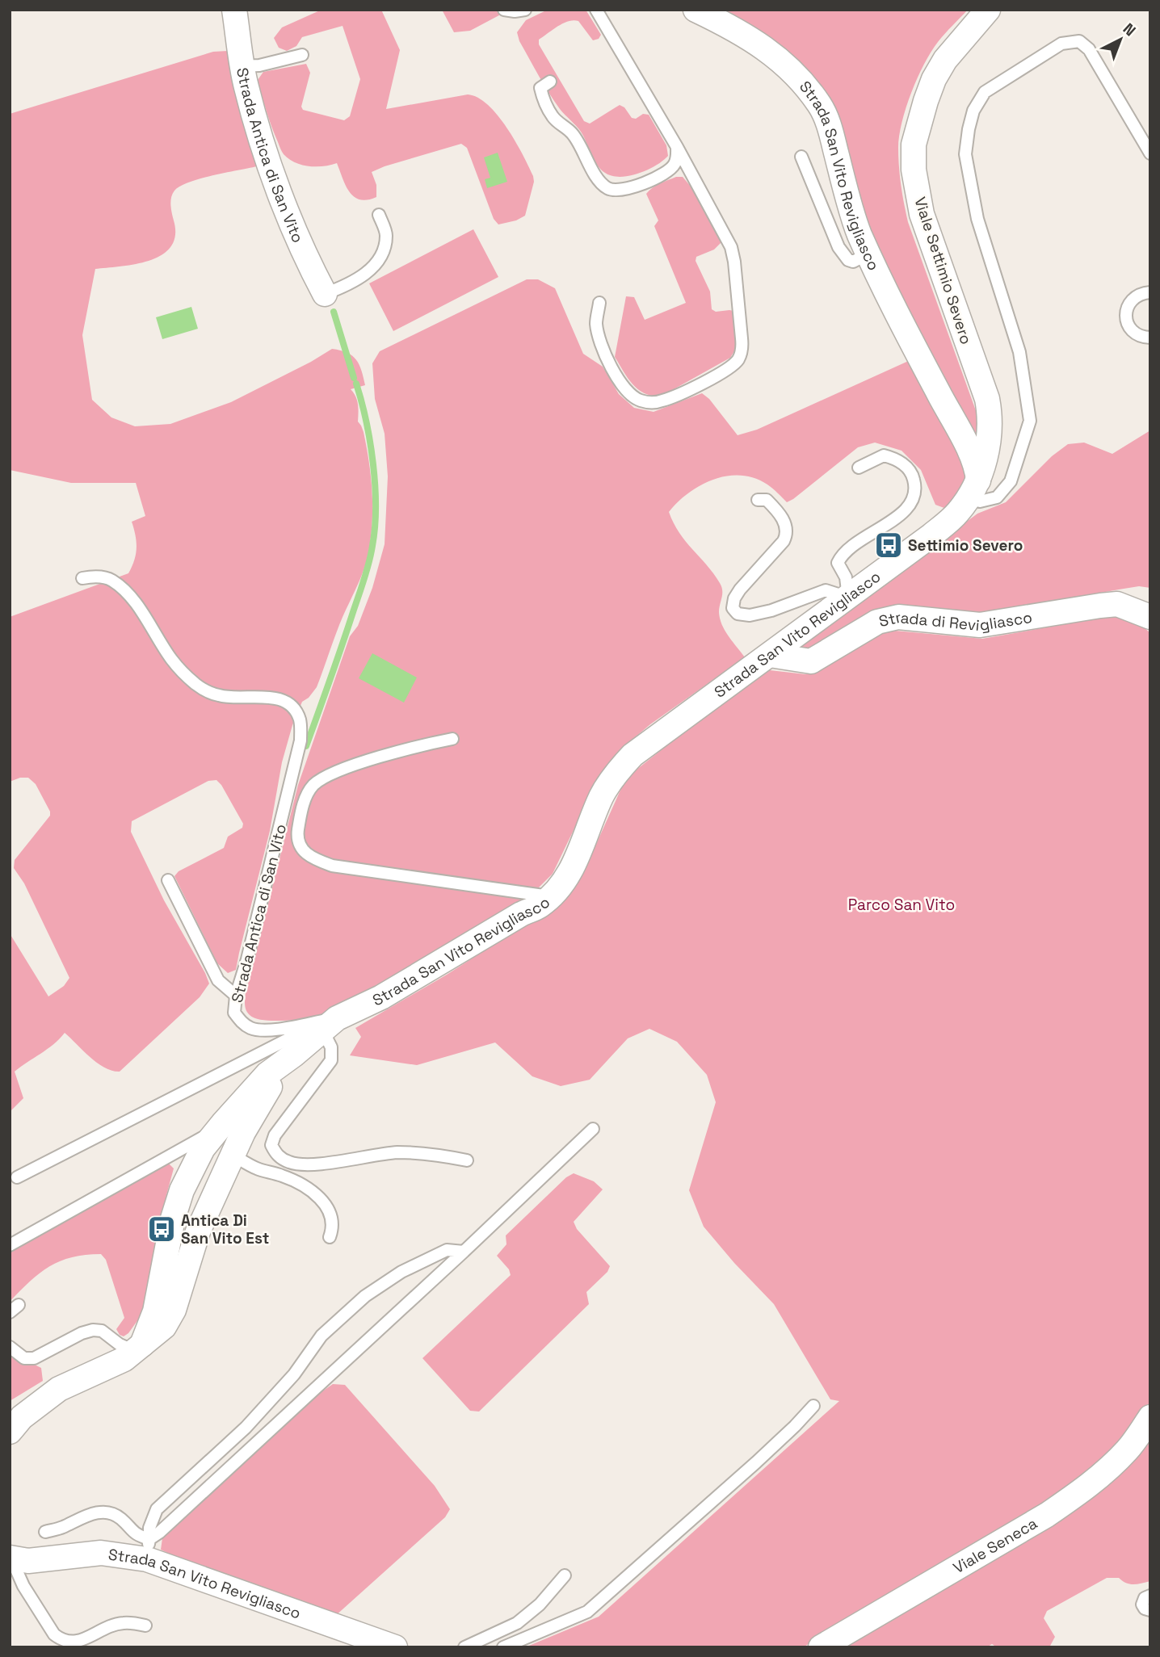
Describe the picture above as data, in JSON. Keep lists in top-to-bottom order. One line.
{"streets":{"street":["Strada Antica di San Vito","Strada San Vito Revigliasco","Viale Settimio Severo","Strada di Revigliasco","Viale Seneca"]},"crossings":[["Strada Antica di San Vito","Strada San Vito Revigliasco"],["Strada San Vito Revigliasco","Viale Settimio Severo"],["Strada San Vito Revigliasco","Strada di Revigliasco"]],"parks":["Parco San Vito"],"places":{"bus stop":["Settimio Severo","Antica Di San Vito Est"]},"north":"top right"}
